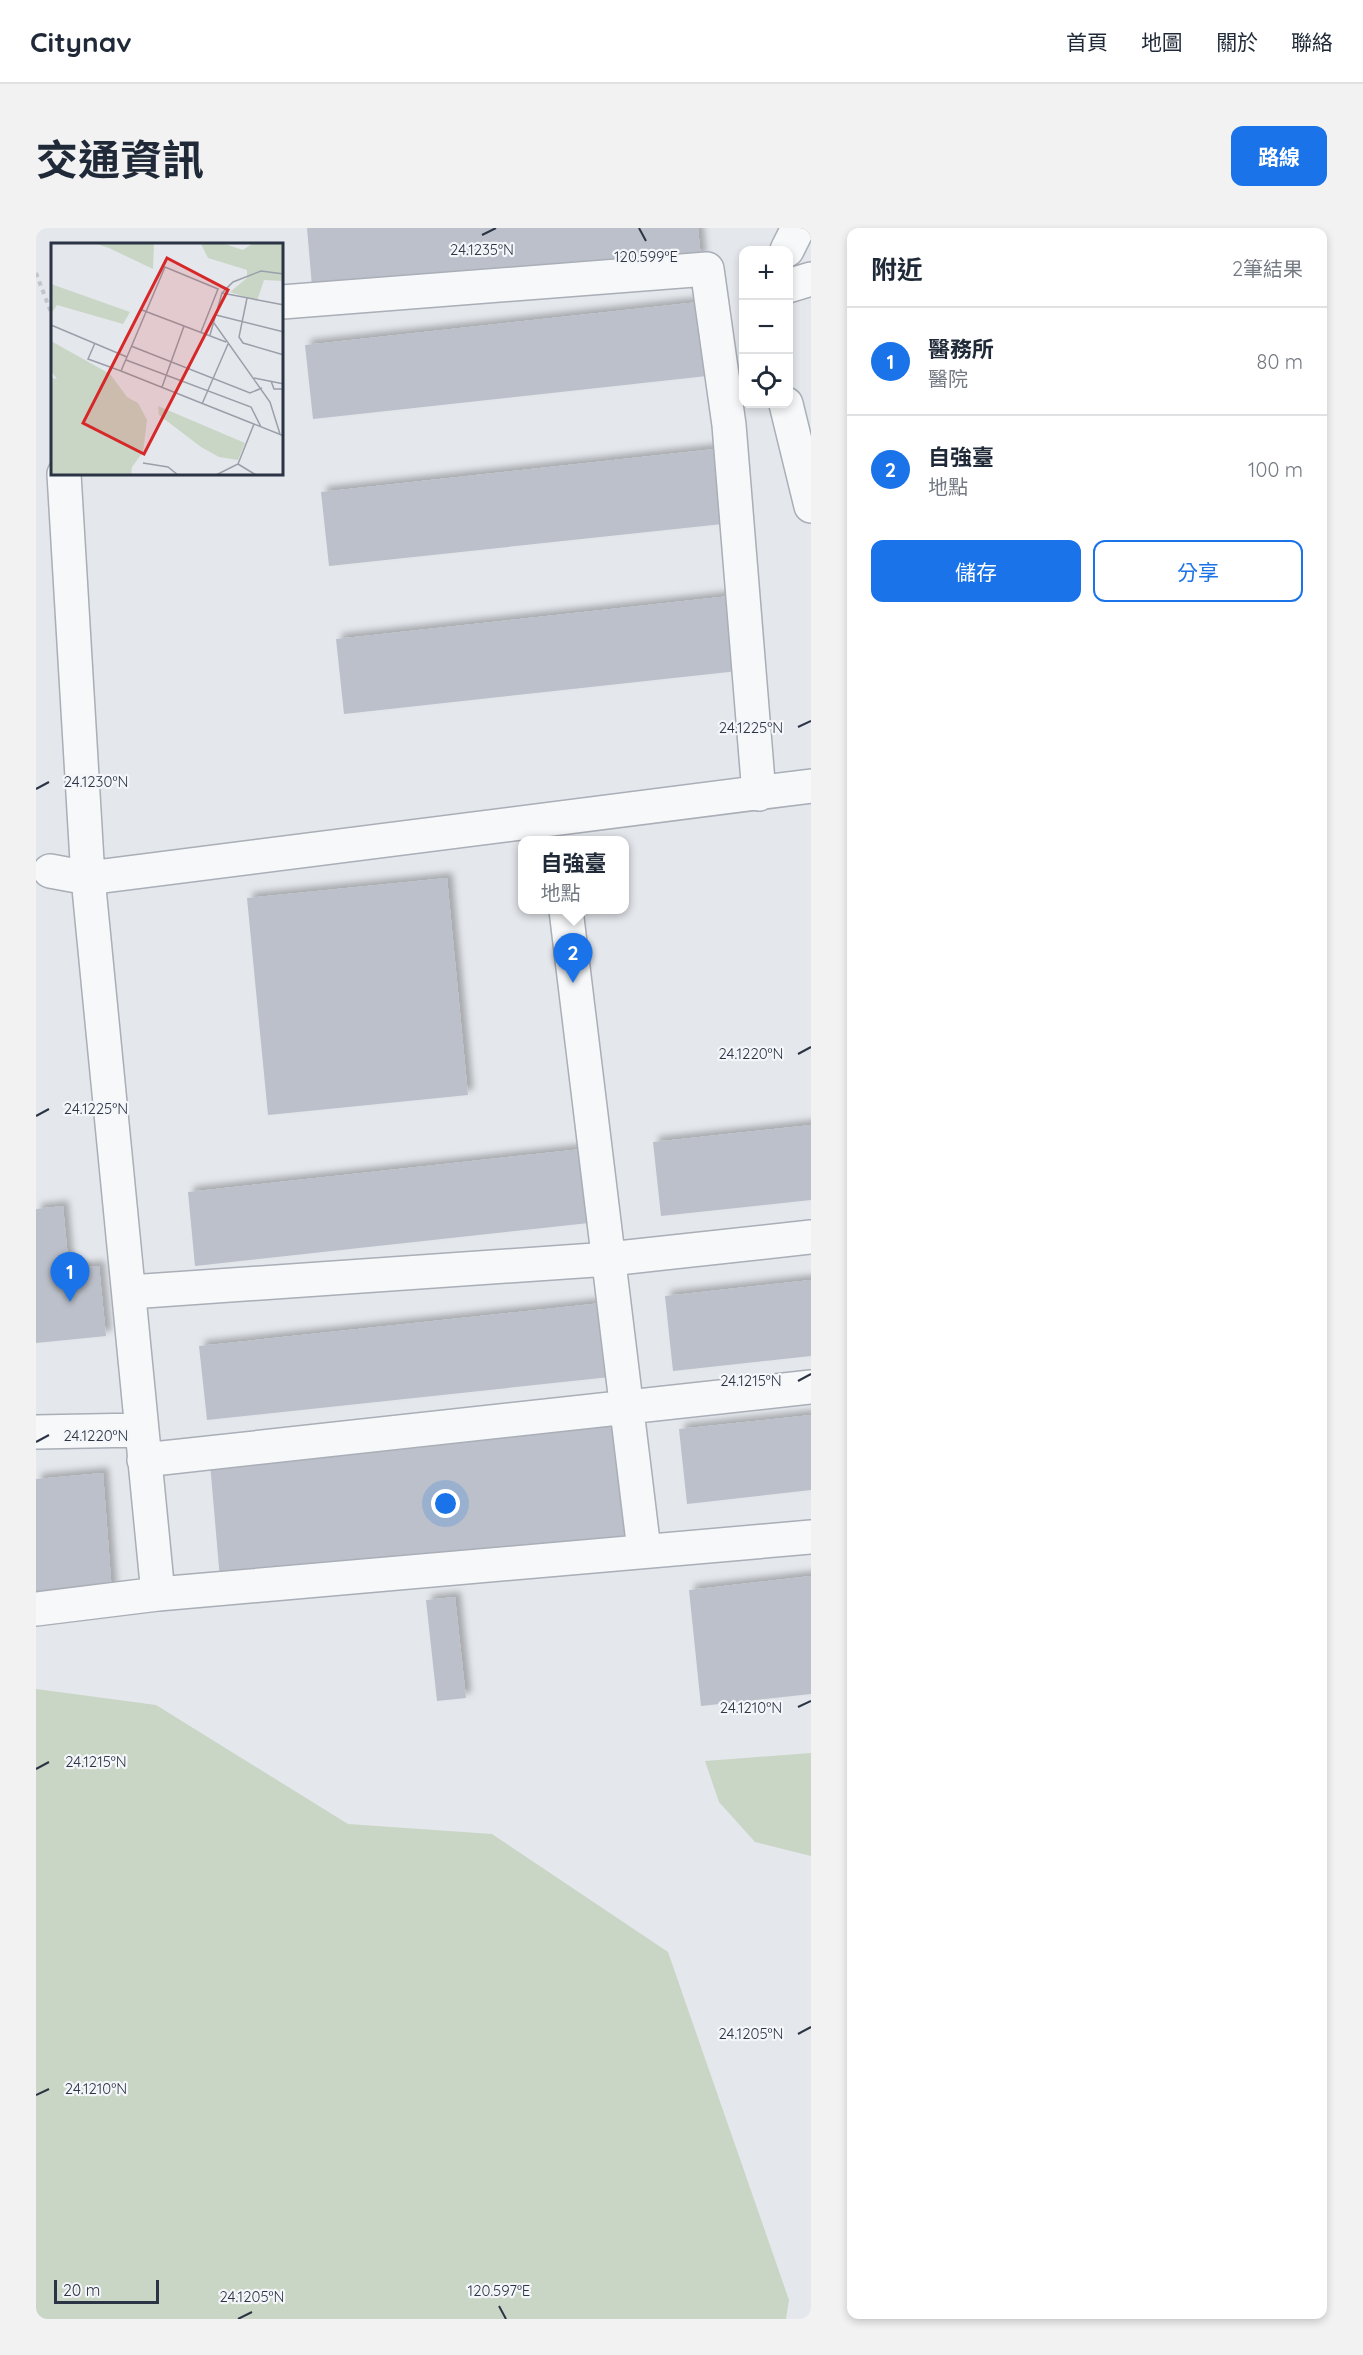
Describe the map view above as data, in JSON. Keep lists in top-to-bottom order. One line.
{"scale_bar":"20 m","page":{"header":"Citynav","nav":["首頁","地圖","關於","聯絡"],"title":"交通資訊","buttons":["路線",["儲存","分享"]],"heading":["附近","2筆結果"],"map_buttons":["+","−"],"list":[{"mark":"1","name":"醫務所","note":"醫院","value":"80 m"},{"mark":"2","name":"自強臺","note":"地點","value":"100 m"}],"popup":["自強臺","地點"],"pins":["2","1"],"scale":"20 m"},"coordinates":["24.1235°N","120.599°E","24.1225°N","24.1230°N","24.1220°N","24.1215°N","24.1210°N","24.1205°N","120.597°E"]}
